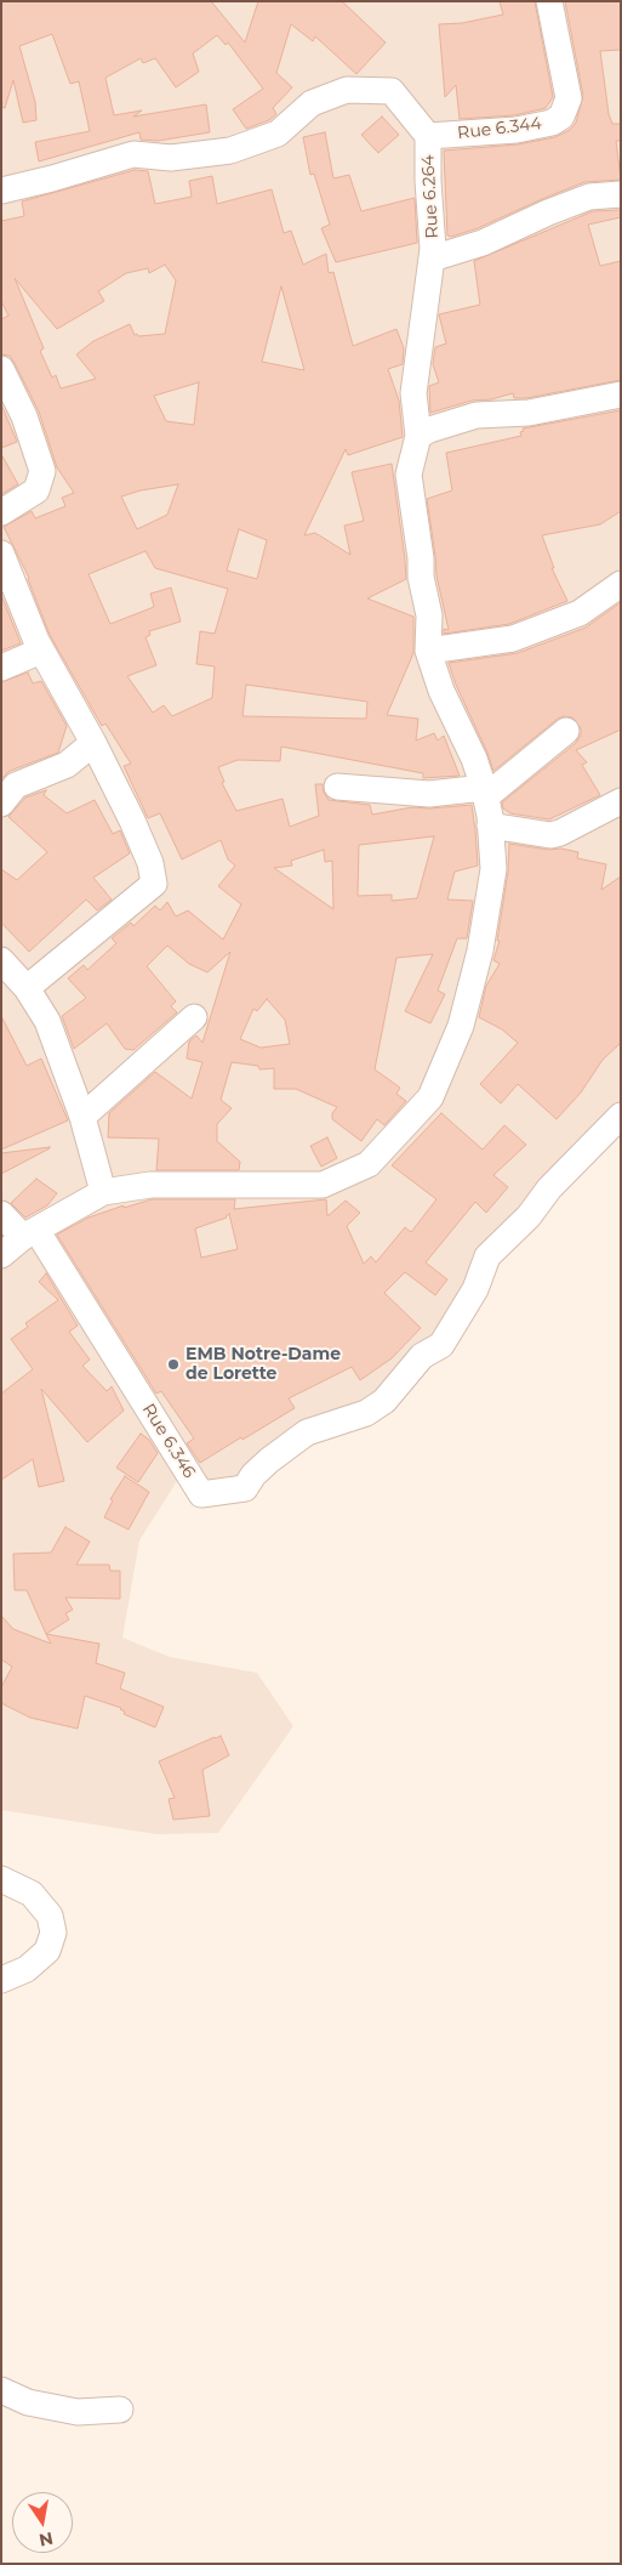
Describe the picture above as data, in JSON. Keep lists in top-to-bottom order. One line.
{"streets":{"street":["Rue 6.344","Rue 6.264","Rue 6.346"]},"crossings":[["Rue 6.344","Rue 6.264"]],"places":["EMB Notre-Dame de Lorette"],"north":"bottom"}
